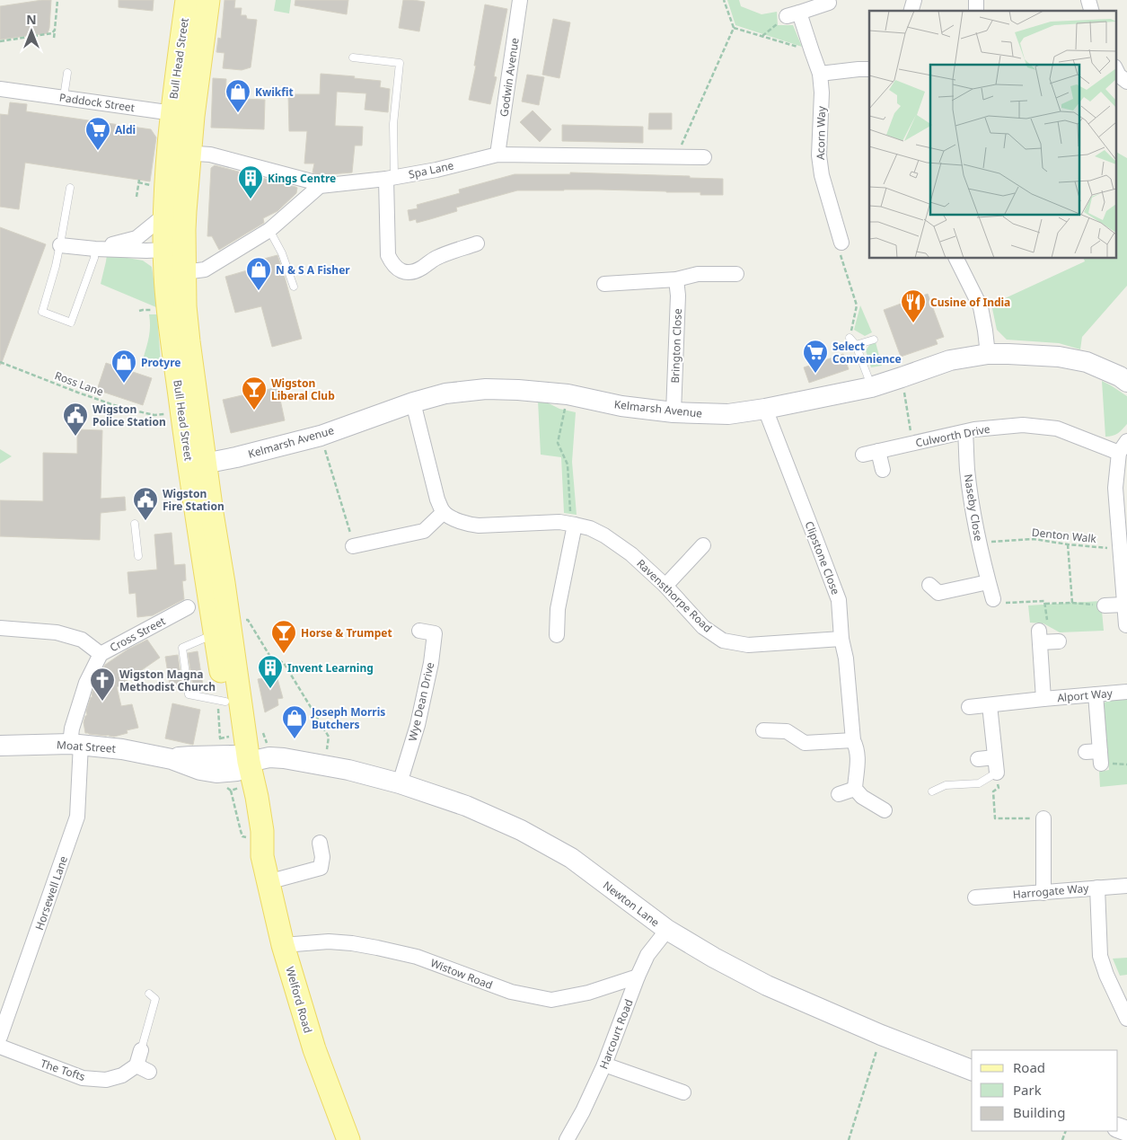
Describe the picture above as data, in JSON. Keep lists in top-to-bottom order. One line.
{"streets":{"main road":["Bull Head Street","Welford Road"],"street":["Godwin Avenue","Paddock Street","Acorn Way","Spa Lane","Brington Close","Kelmarsh Avenue","Culworth Drive","Naseby Close","Clipstone Close","Ravensthorpe Road","Cross Street","Alport Way","Wye Dean Drive","Moat Street","Harrogate Way","Horsewell Lane","Newton Lane","Wistow Road","Harcourt Road","The Tofts"],"path":["Ross Lane","Denton Walk"]},"crossings":[["Bull Head Street","Paddock Street"],["Bull Head Street","Ross Lane"],["Bull Head Street","Kelmarsh Avenue"],["Bull Head Street","Moat Street"],["Bull Head Street","Welford Road"],["Godwin Avenue","Spa Lane"],["Brington Close","Kelmarsh Avenue"],["Kelmarsh Avenue","Clipstone Close"],["Culworth Drive","Naseby Close"],["Naseby Close","Denton Walk"],["Clipstone Close","Ravensthorpe Road"],["Cross Street","Moat Street"],["Cross Street","Horsewell Lane"],["Wye Dean Drive","Newton Lane"],["Moat Street","Horsewell Lane"],["Moat Street","Newton Lane"],["Moat Street","Welford Road"],["Newton Lane","Harcourt Road"],["Wistow Road","Welford Road"],["Wistow Road","Harcourt Road"]],"places":{"shop":["Kwikfit","N & S A Fisher","Protyre","Joseph Morris Butchers"],"supermarket":["Aldi","Select Convenience"],"building":["Kings Centre","Invent Learning"],"restaurant":["Cusine of India"],"bar":["Wigston Liberal Club","Horse & Trumpet"],"public building":["Wigston Police Station","Wigston Fire Station"],"church":["Wigston Magna Methodist Church"]},"legend":["Road","Park","Building"],"north":"top"}
